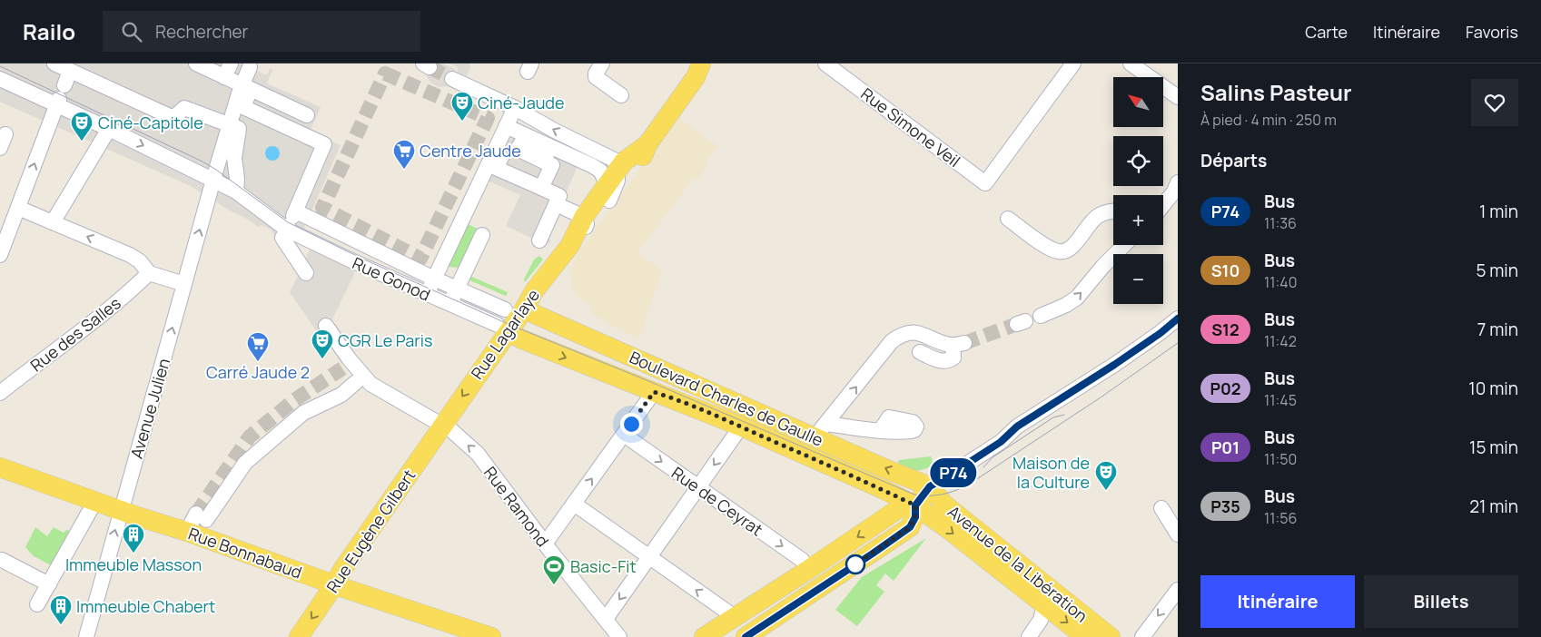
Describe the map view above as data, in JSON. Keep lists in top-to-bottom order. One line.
{"streets":{"main road":["Rue Lagarlaye","Boulevard Charles de Gaulle","Rue Eugène Gilbert","Rue Bonnabaud","Avenue de la Libération"],"street":["Rue Simone Veil","Rue Gonod","Rue des Salles","Avenue Julien","Rue de Ceyrat","Rue Ramond"]},"crossings":[["Rue Gonod","Rue Lagarlaye"],["Rue Gonod","Boulevard Charles de Gaulle"],["Rue Gonod","Avenue Julien"],["Rue Lagarlaye","Boulevard Charles de Gaulle"],["Rue Lagarlaye","Rue Ramond"],["Rue Lagarlaye","Rue Eugène Gilbert"],["Boulevard Charles de Gaulle","Avenue de la Libération"],["Avenue Julien","Rue Bonnabaud"],["Rue Ramond","Rue Eugène Gilbert"],["Rue Eugène Gilbert","Rue Bonnabaud"]],"one_way":["Rue Ramond"],"places":{"theatre":["Ciné-Jaude","Ciné-Capitole","CGR Le Paris","Maison de la Culture"],"supermarket":["Centre Jaude","Carré Jaude 2"],"building":["Immeuble Masson","Immeuble Chabert"],"sports":["Basic-Fit"]},"lines":["bus line P74"],"north":"top left","page":{"header":"Railo","search":"Rechercher","nav":["Carte","Itinéraire","Favoris"],"on_map":"P74","heading":[["Salins Pasteur","À pied · 4 min · 250 m"],"Départs"],"map_buttons":["+","−"],"list":[{"mark":"P74","name":"Bus","note":"11:36","value":"1 min"},{"mark":"S10","name":"Bus","note":"11:40","value":"5 min"},{"mark":"S12","name":"Bus","note":"11:42","value":"7 min"},{"mark":"P02","name":"Bus","note":"11:45","value":"10 min"},{"mark":"P01","name":"Bus","note":"11:50","value":"15 min"},{"mark":"P35","name":"Bus","note":"11:56","value":"21 min"}],"buttons":["Itinéraire","Billets"]}}
